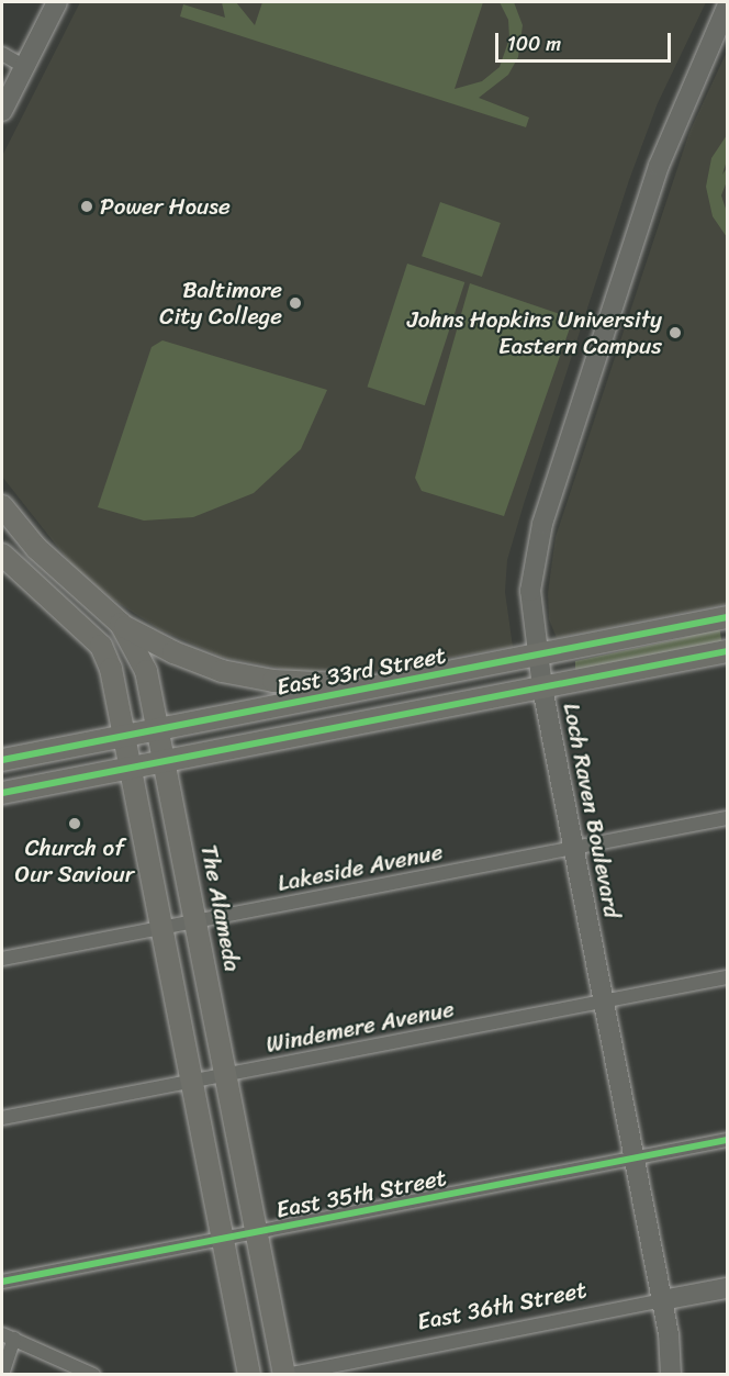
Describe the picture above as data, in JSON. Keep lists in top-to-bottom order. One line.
{"streets":{"main road":["East 33rd Street","Loch Raven Boulevard","The Alameda","East 36th Street"],"street":["Lakeside Avenue","Windemere Avenue","East 35th Street"]},"crossings":[["East 33rd Street","Loch Raven Boulevard"],["East 33rd Street","The Alameda"],["Loch Raven Boulevard","Lakeside Avenue"],["Loch Raven Boulevard","Windemere Avenue"],["Loch Raven Boulevard","East 35th Street"],["Loch Raven Boulevard","East 36th Street"],["Lakeside Avenue","The Alameda"],["The Alameda","Windemere Avenue"],["The Alameda","East 35th Street"],["The Alameda","East 36th Street"]],"places":["Power House","Baltimore City College","Johns Hopkins University Eastern Campus","Church of Our Saviour"],"scale_bar":"100 m"}
